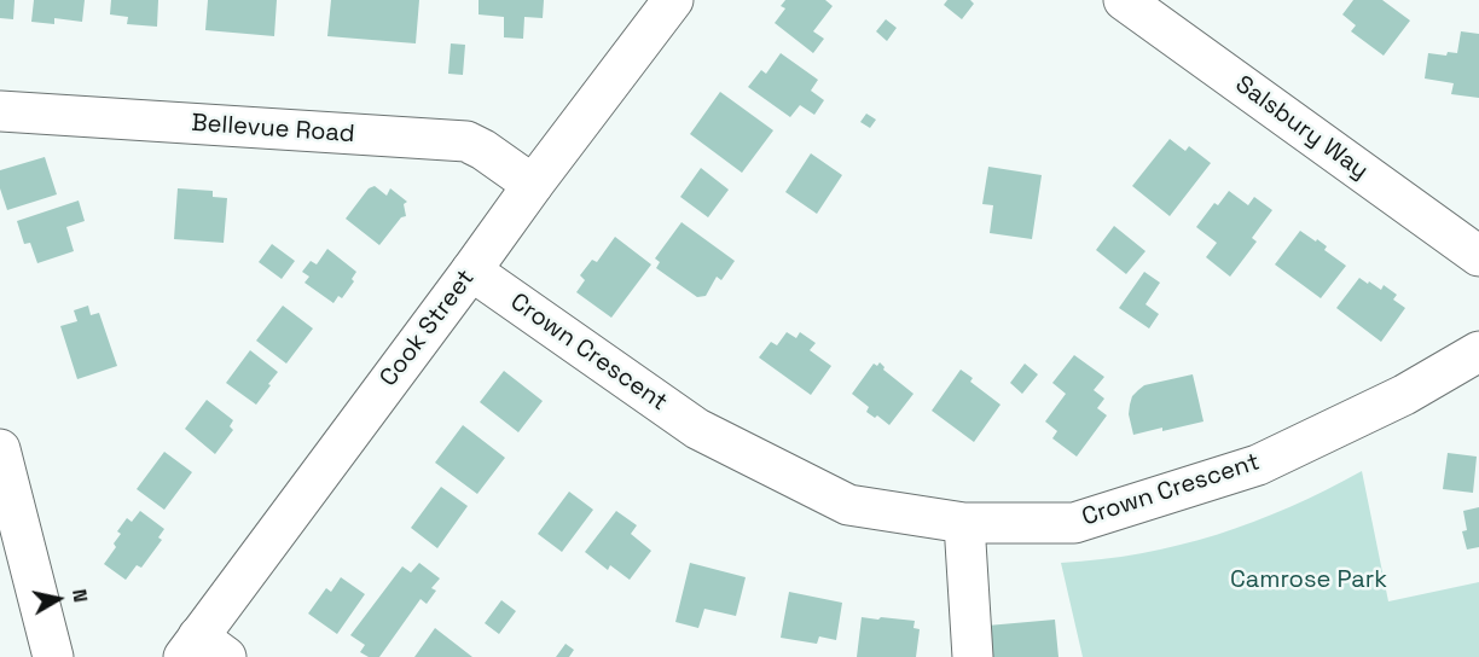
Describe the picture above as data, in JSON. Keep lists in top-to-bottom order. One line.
{"streets":{"street":["Salsbury Way","Bellevue Road","Cook Street","Crown Crescent"]},"crossings":[["Bellevue Road","Cook Street"],["Cook Street","Crown Crescent"]],"parks":["Camrose Park"],"north":"right"}
